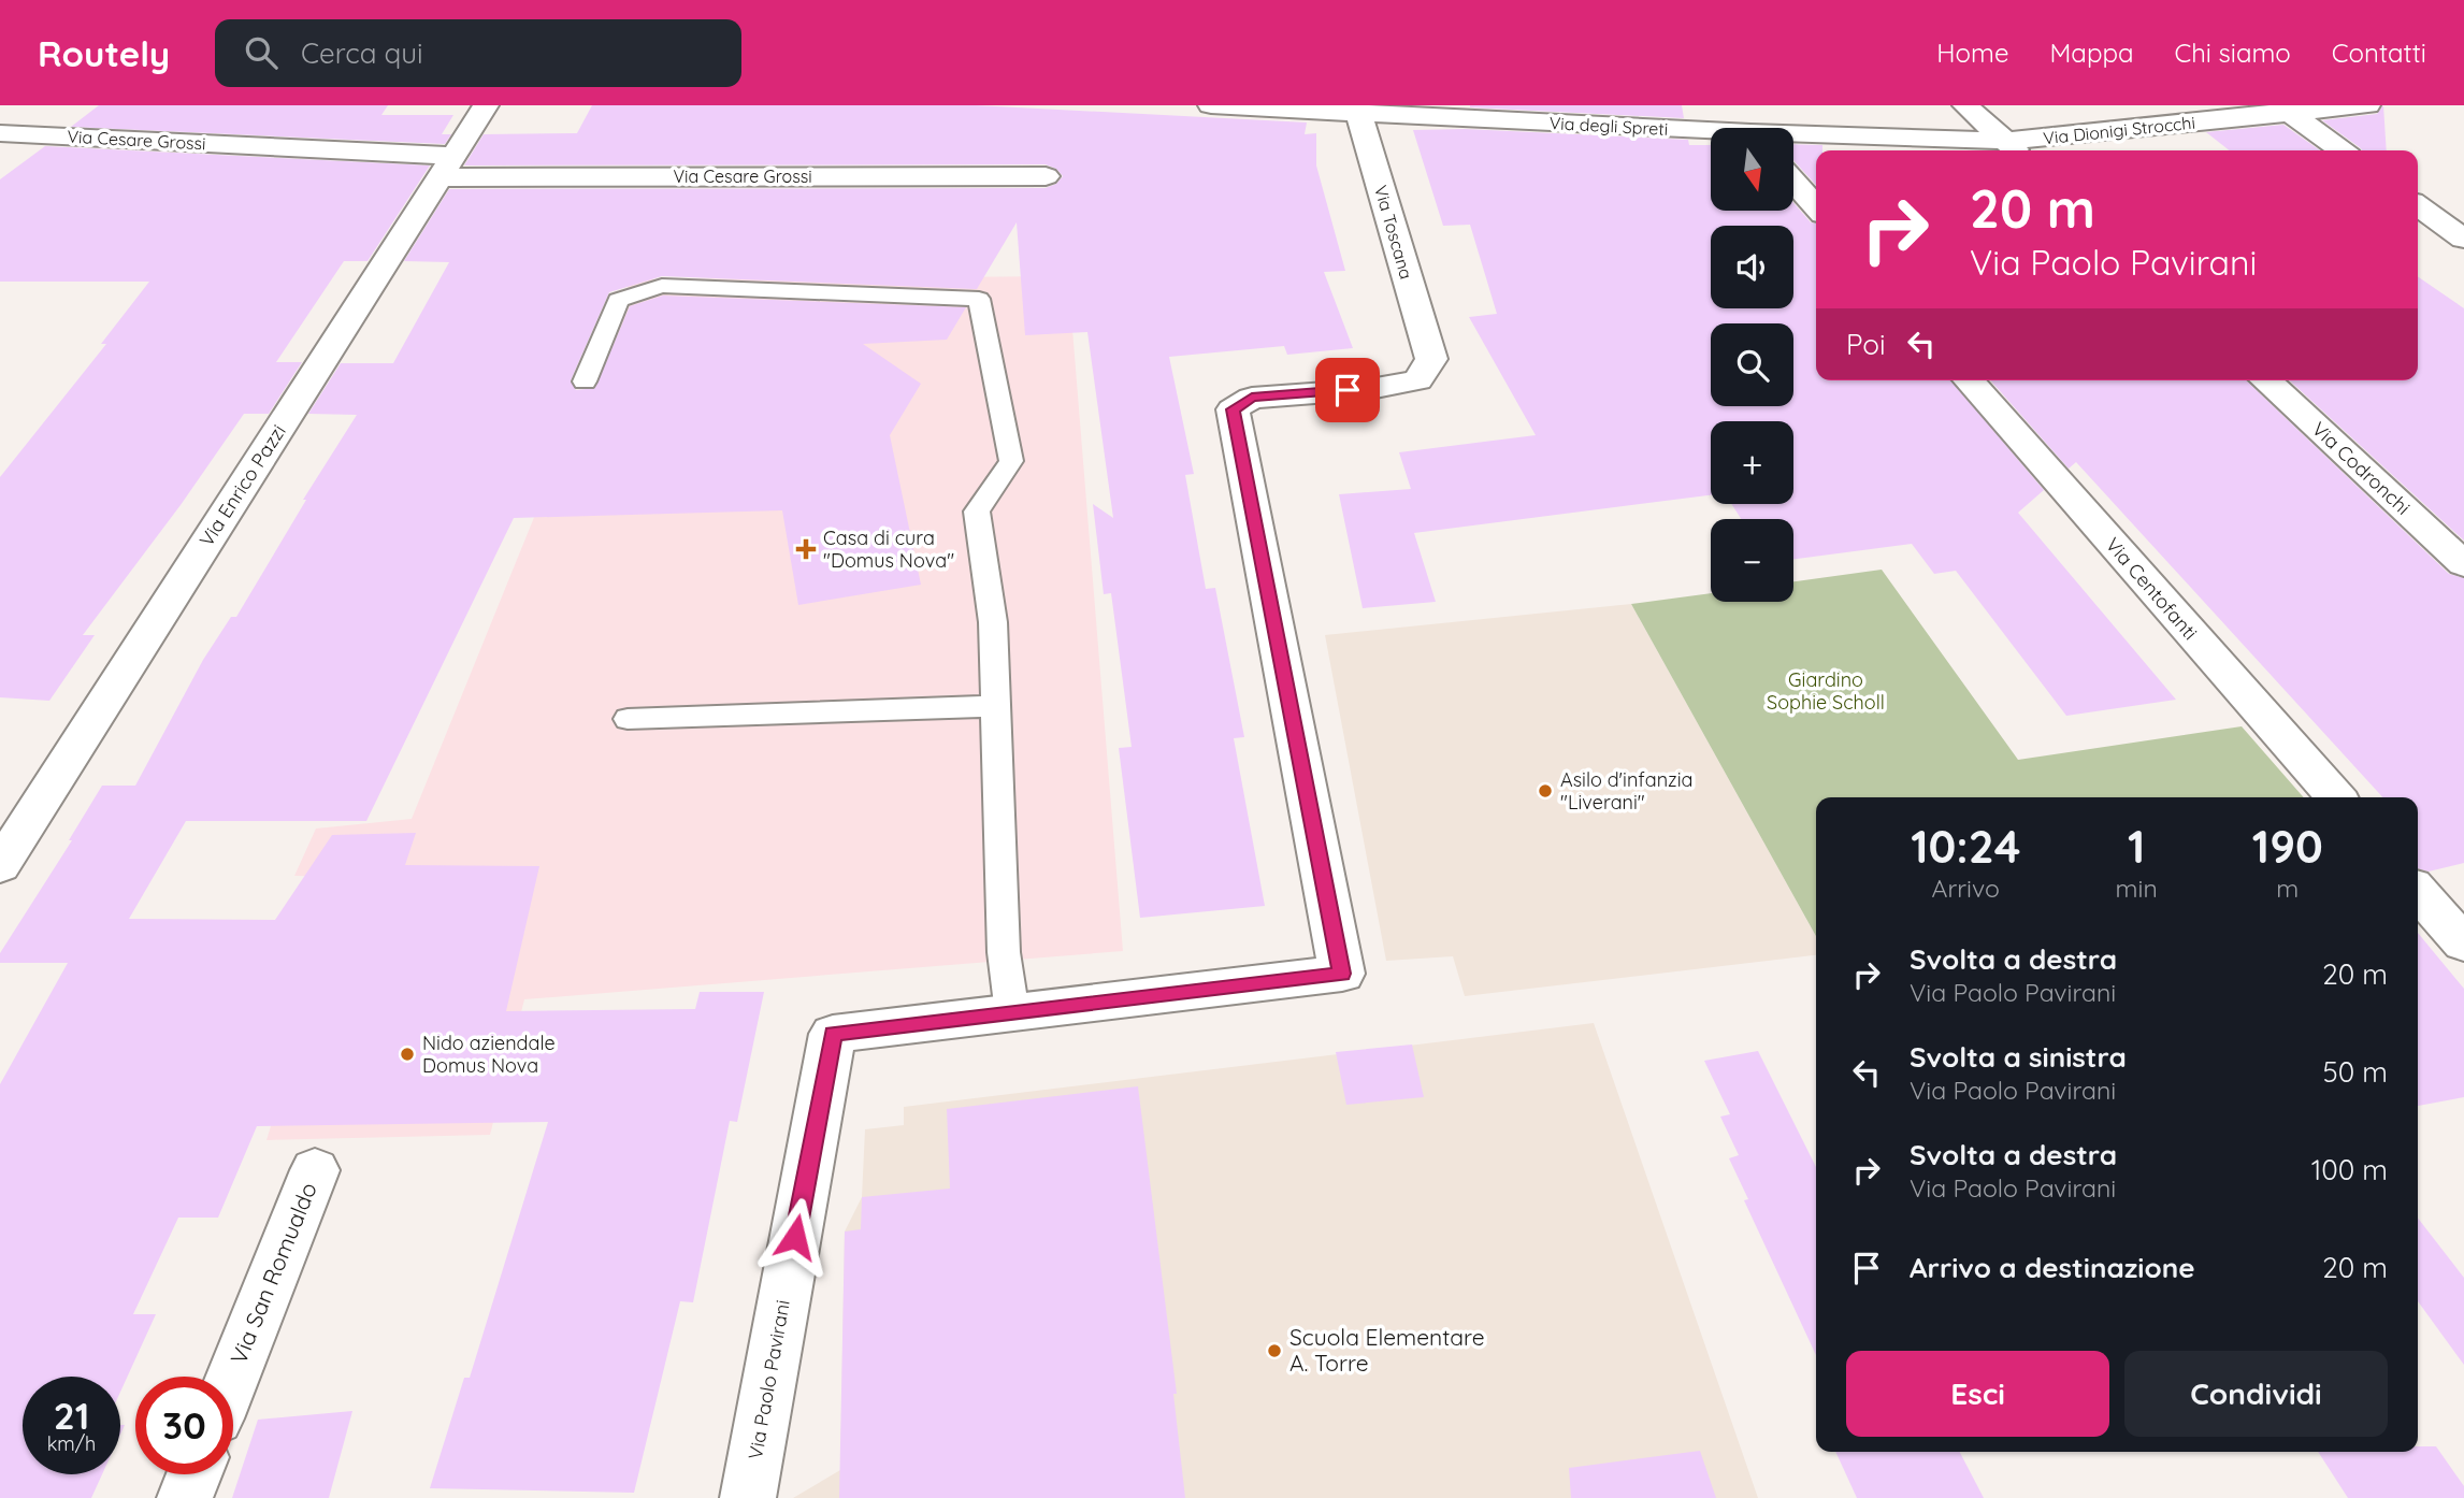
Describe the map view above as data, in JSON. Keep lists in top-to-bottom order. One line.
{"streets":{"street":["Via degli Spreti","Via Dionigi Strocchi","Via Cesare Grossi","Via Toscana","Via Codronchi","Via Enrico Pazzi","Via Centofanti","Via San Romualdo","Via Paolo Pavirani"]},"crossings":[["Via degli Spreti","Via Dionigi Strocchi"],["Via degli Spreti","Via Toscana"],["Via Cesare Grossi","Via Enrico Pazzi"],["Via Toscana","Via Paolo Pavirani"]],"parks":["Giardino Sophie Scholl"],"places":{"health":["Casa di cura \"Domus Nova\""],"other":["Asilo d'infanzia \"Liverani\"","Nido aziendale Domus Nova","Scuola Elementare A. Torre"]},"north":"bottom","page":{"header":"Routely","search":"Cerca qui","nav":["Home","Mappa","Chi siamo","Contatti"],"map_buttons":["+","−"],"turn":["20 m","Via Paolo Pavirani"],"then":"Poi","eta":["10:24","Arrivo","1","min","190","m"],"list":[{"name":"Svolta a destra","note":"Via Paolo Pavirani","value":"20 m"},{"name":"Svolta a sinistra","note":"Via Paolo Pavirani","value":"50 m"},{"name":"Svolta a destra","note":"Via Paolo Pavirani","value":"100 m"},{"name":"Arrivo a destinazione","value":"20 m"}],"buttons":["Esci","Condividi"],"speed":"21 km/h","limit":"30"}}
